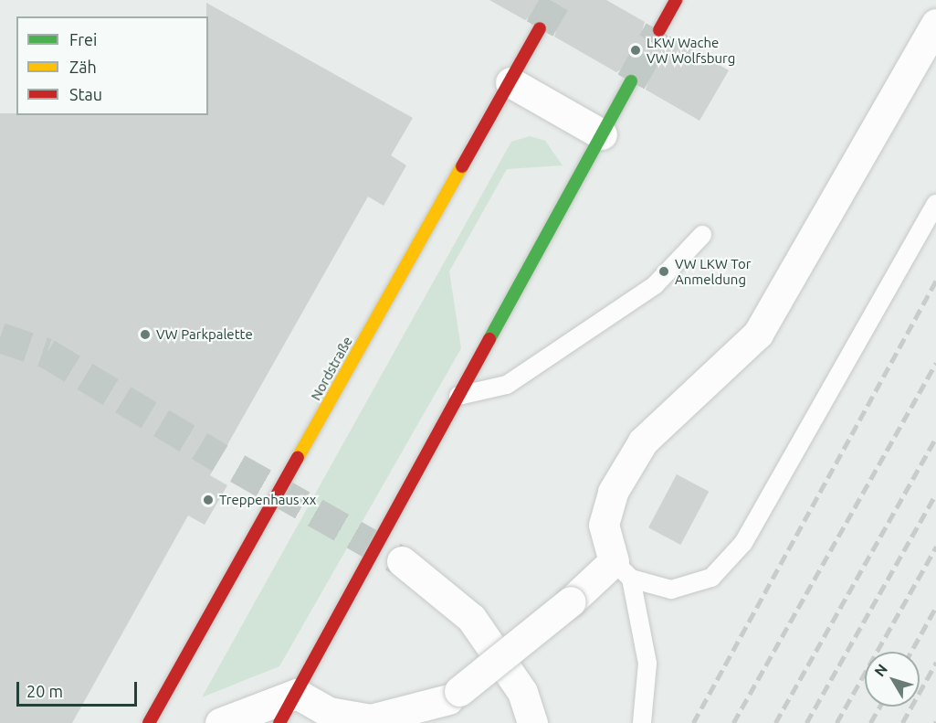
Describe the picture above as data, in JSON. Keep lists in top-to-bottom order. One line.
{"streets":{"street":["Nordstraße"]},"places":["LKW Wache VW Wolfsburg","VW LKW Tor Anmeldung","VW Parkpalette","Treppenhaus xx"],"legend":["Frei","Zäh","Stau"],"scale_bar":"20 m","north":"top left"}
